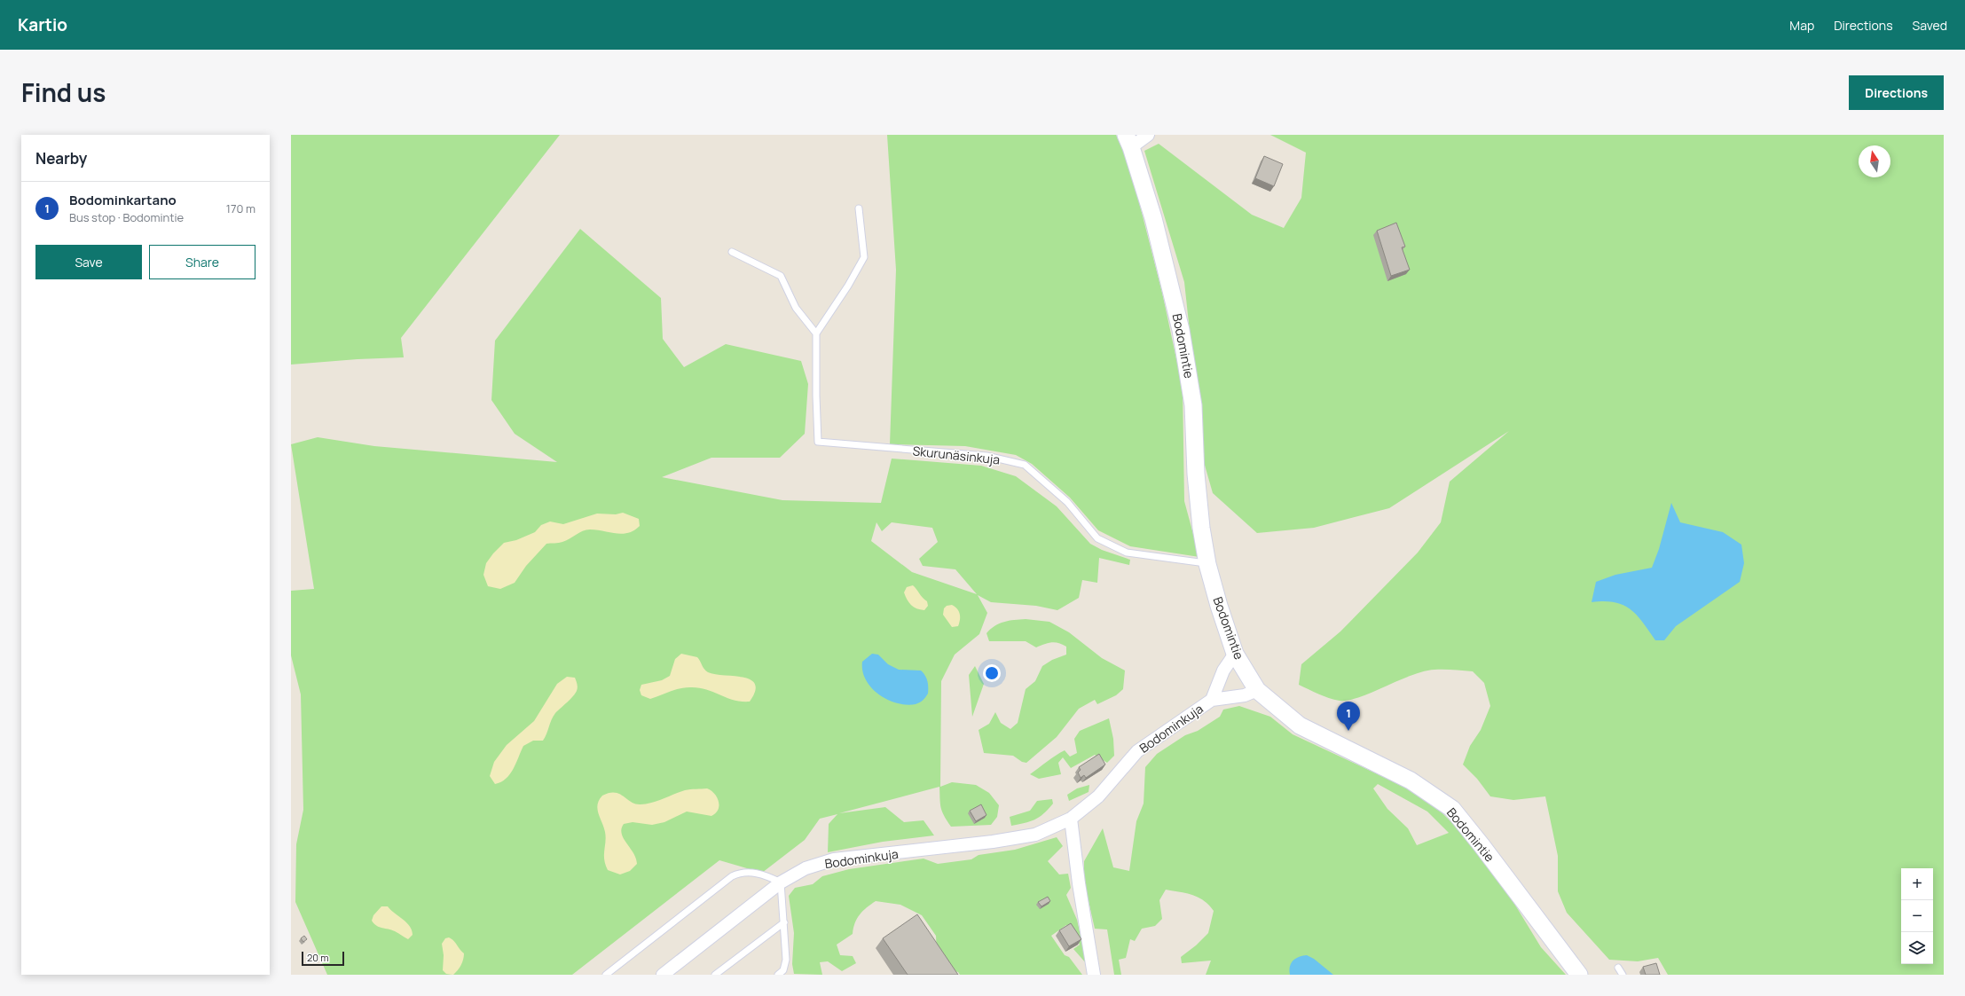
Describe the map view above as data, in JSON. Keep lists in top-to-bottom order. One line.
{"streets":{"street":["Bodomintie","Bodominkuja"],"lane":["Skurunäsinkuja"]},"crossings":[["Bodomintie","Skurunäsinkuja"],["Bodomintie","Bodominkuja"]],"scale_bar":"20 m","north":"top","page":{"header":"Kartio","nav":["Map","Directions","Saved"],"title":"Find us","buttons":["Directions",["Save","Share"]],"heading":"Nearby","list":[{"mark":"1","name":"Bodominkartano","note":"Bus stop · Bodomintie","value":"170 m"}],"pins":"1","map_buttons":["+","−"],"scale":"20 m"}}
